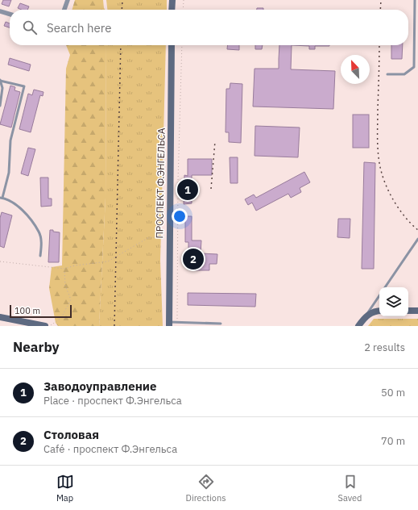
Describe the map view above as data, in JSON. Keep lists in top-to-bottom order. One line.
{"streets":{"street":["ПРОСПЕКТ Ф.ЭНГЕЛЬСА"]},"scale_bar":"100 m","north":"top left","page":{"search":"Search here","pins":["1","2"],"scale":"100 m","heading":["Nearby","2 results"],"list":[{"mark":"1","name":"Заводоуправление","note":"Place · проспект Ф.Энгельса","value":"50 m"},{"mark":"2","name":"Столовая","note":"Café · проспект Ф.Энгельса","value":"70 m"}],"nav":["Map","Directions","Saved"]}}
